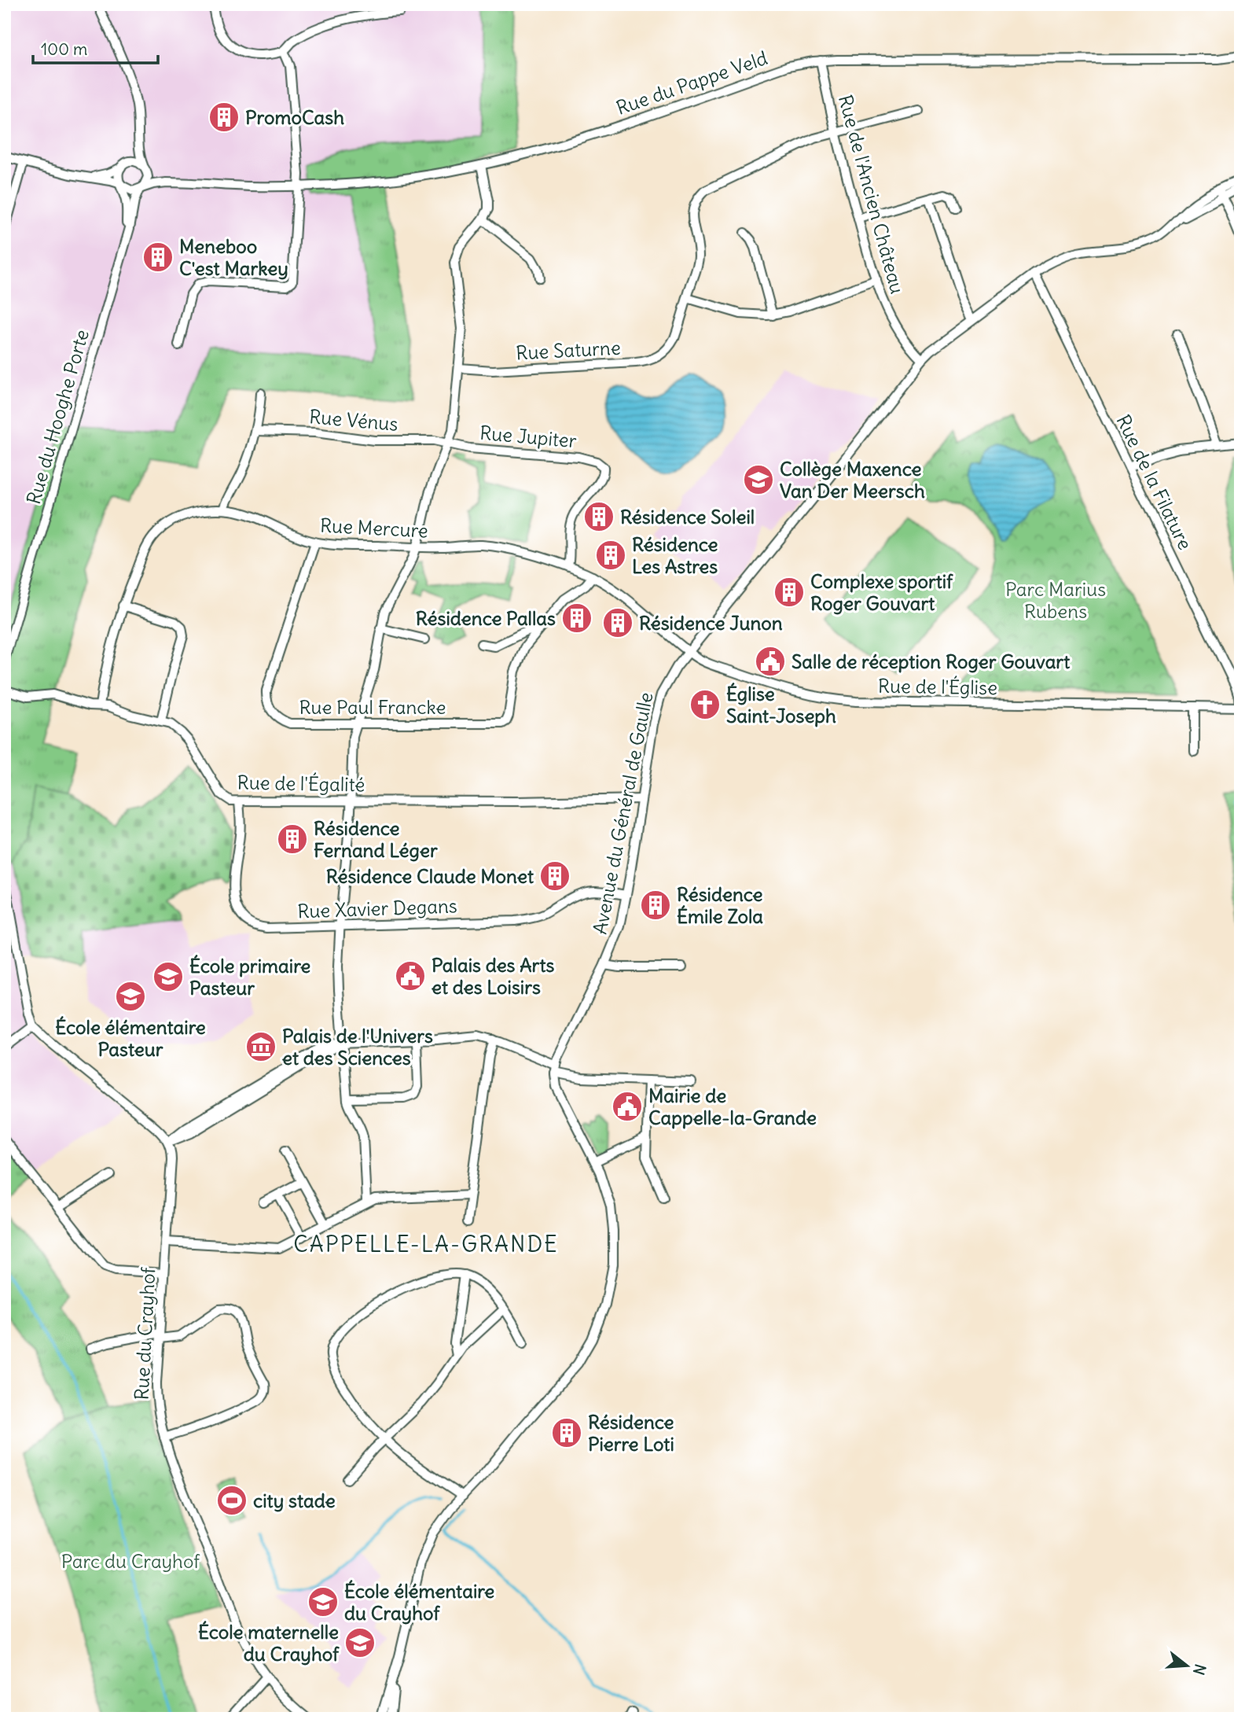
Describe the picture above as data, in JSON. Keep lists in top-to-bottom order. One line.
{"streets":{"street":["Rue du Pappe Veld","Rue de l'Ancien Château","Rue Saturne","Rue du Hooghe Porte","Rue Vénus","Rue Jupiter","Rue de la Filature","Rue Mercure","Rue de l'Église","Rue Paul Francke","Rue de l'Égalité","Avenue du Général de Gaulle","Rue Xavier Degans","Rue du Crayhof"]},"crossings":[["Rue du Pappe Veld","Rue de l'Ancien Château"],["Rue du Pappe Veld","Rue du Hooghe Porte"],["Rue de l'Ancien Château","Avenue du Général de Gaulle"],["Rue Vénus","Rue Jupiter"],["Rue Jupiter","Rue Mercure"],["Rue de la Filature","Rue de l'Église"],["Rue de la Filature","Avenue du Général de Gaulle"],["Rue Mercure","Rue de l'Église"],["Rue Mercure","Rue Paul Francke"],["Rue Mercure","Rue de l'Égalité"],["Rue Mercure","Avenue du Général de Gaulle"],["Rue de l'Église","Avenue du Général de Gaulle"],["Rue de l'Égalité","Avenue du Général de Gaulle"],["Rue de l'Égalité","Rue Xavier Degans"],["Avenue du Général de Gaulle","Rue Xavier Degans"]],"districts":["CAPPELLE-LA-GRANDE"],"parks":["Parc Marius Rubens","Parc du Crayhof"],"places":{"building":["PromoCash","Meneboo C'est Markey","Résidence Soleil","Résidence Les Astres","Complexe sportif Roger Gouvart","Résidence Pallas","Résidence Junon","Résidence Fernand Léger","Résidence Claude Monet","Résidence Émile Zola","Résidence Pierre Loti"],"school or university":["Collège Maxence Van Der Meersch","École primaire Pasteur","École élémentaire Pasteur","École élémentaire du Crayhof","École maternelle du Crayhof"],"public building":["Salle de réception Roger Gouvart","Palais des Arts et des Loisirs","Mairie de Cappelle-la-Grande"],"church":["Église Saint-Joseph"],"museum":["Palais de l'Univers et des Sciences"],"sports":["city stade"]},"scale_bar":"100 m","north":"right"}
